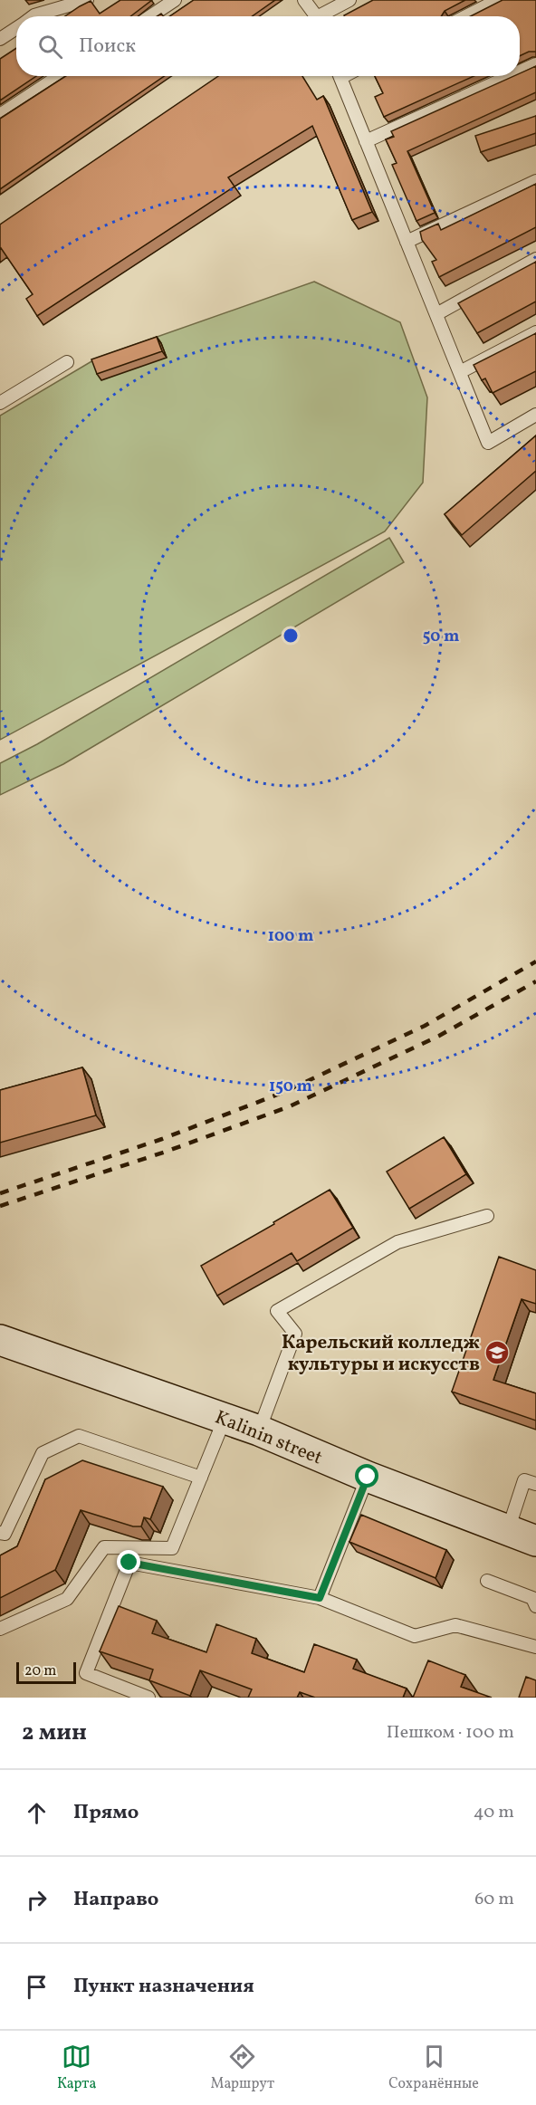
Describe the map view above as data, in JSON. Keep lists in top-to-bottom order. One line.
{"streets":{"main road":["Kalinin street"]},"places":{"school or university":["Карельский колледж культуры и искусств"]},"scale_bar":"20 m","page":{"search":"Поиск","scale":"20 m","heading":["2 мин","Пешком · 100 m"],"list":[["Прямо","40 m"],["Направо","60 m"],"Пункт назначения"],"nav":["Карта","Маршрут","Сохранённые"]},"rings":["50 m","100 m","150 m"]}
